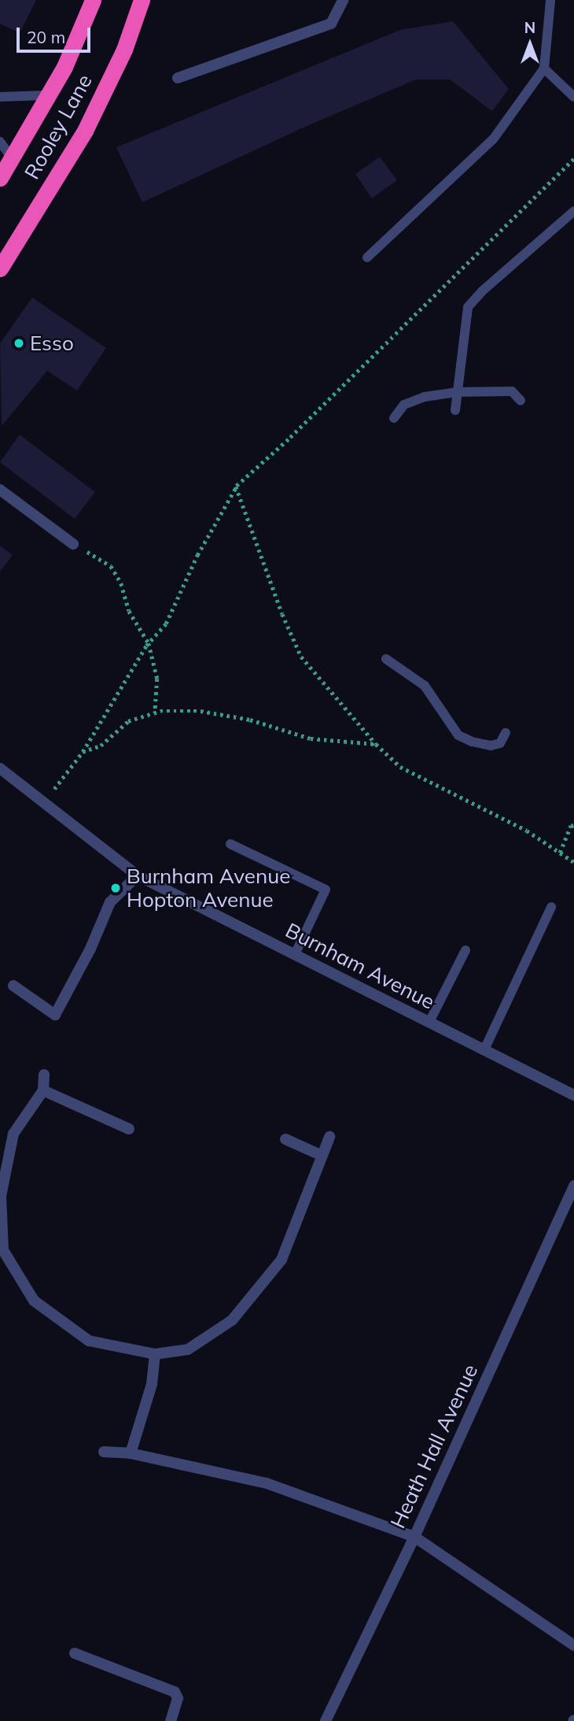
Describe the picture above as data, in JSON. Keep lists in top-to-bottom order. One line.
{"streets":{"highway":["Rooley Lane"],"street":["Burnham Avenue","Heath Hall Avenue"]},"places":["Esso","Burnham Avenue Hopton Avenue"],"scale_bar":"20 m","north":"top"}
